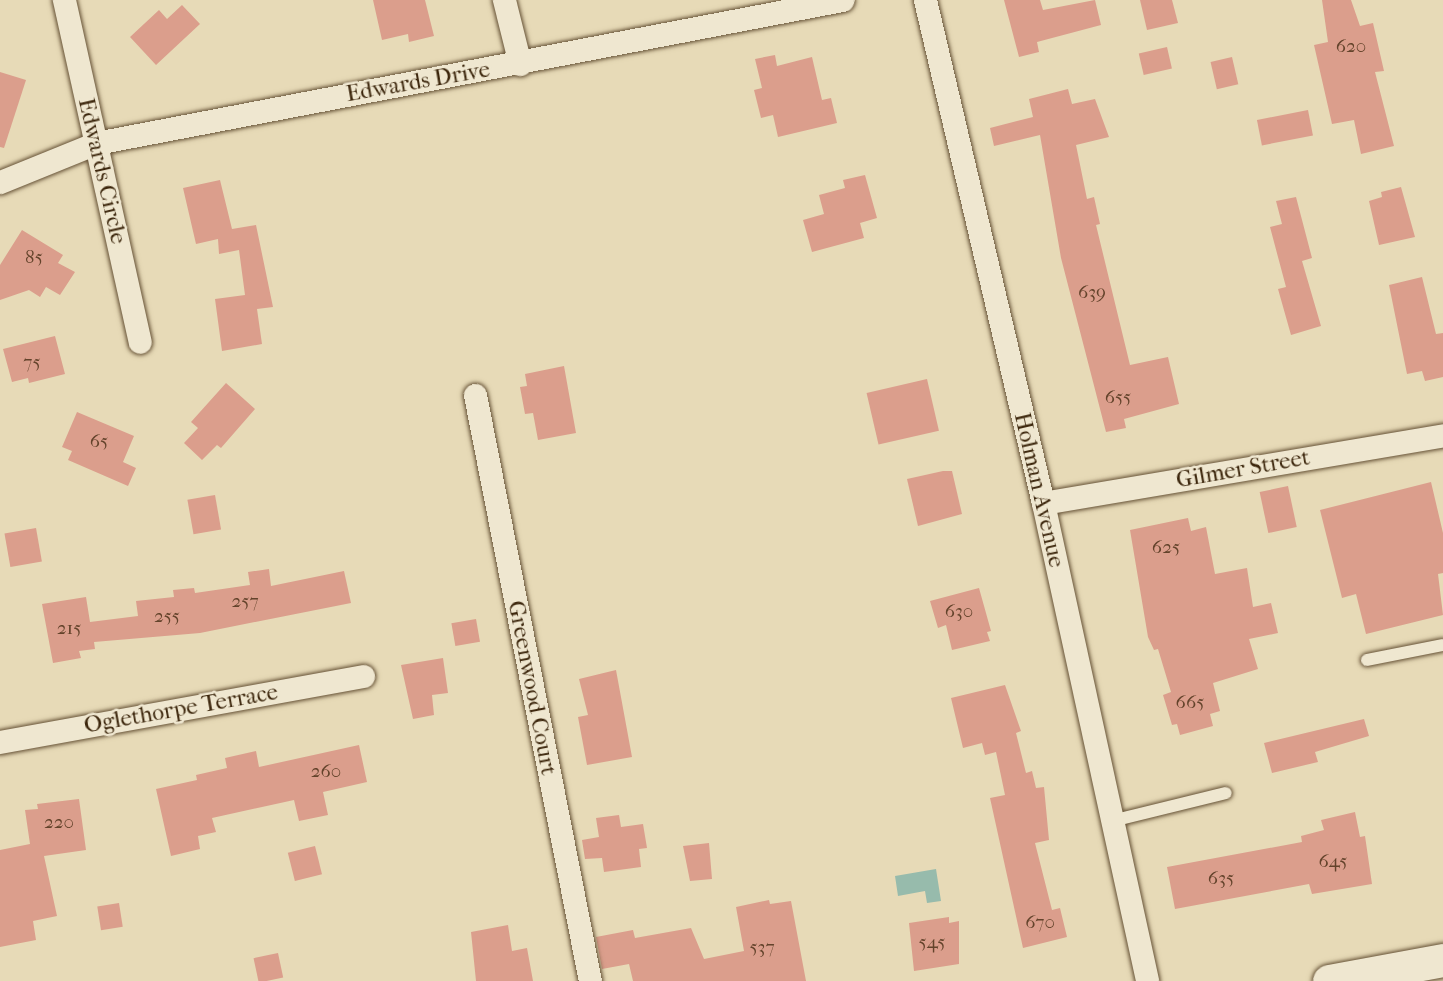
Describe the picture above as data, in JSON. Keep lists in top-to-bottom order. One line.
{"streets":{"street":["Edwards Drive","Edwards Circle","Gilmer Street","Holman Avenue","Greenwood Court","Oglethorpe Terrace"]},"crossings":[["Edwards Drive","Edwards Circle"],["Gilmer Street","Holman Avenue"]],"house_numbers":["620","85","639","75","655","65","625","257","630","255","215","665","260","220","645","635","670","545","537"]}
